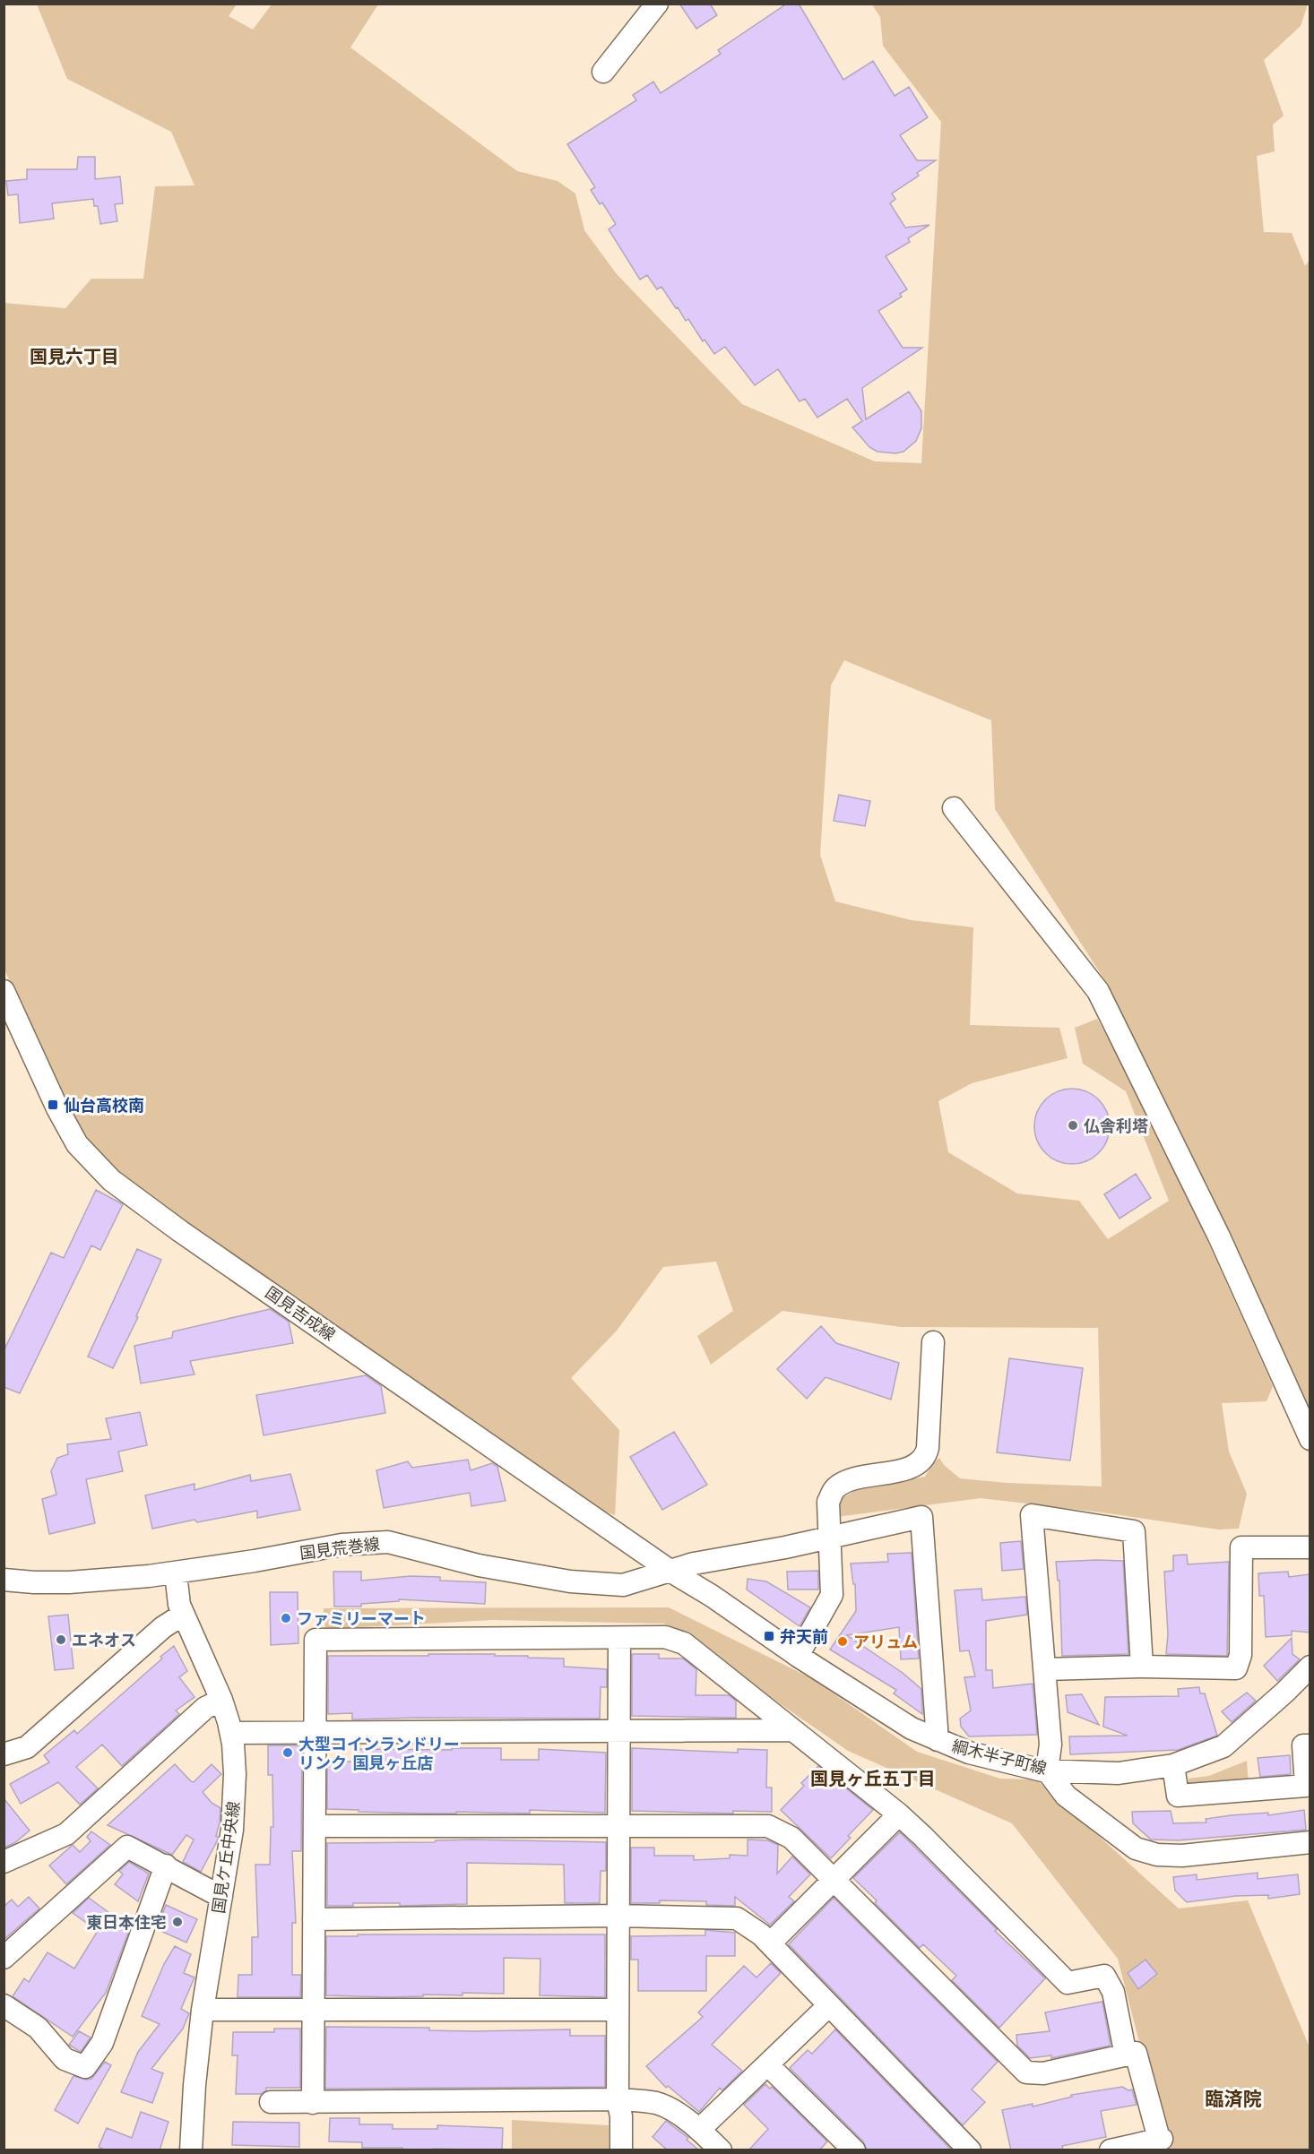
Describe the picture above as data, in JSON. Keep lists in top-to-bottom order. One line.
{"streets":{"street":["国見吉成線","国見荒巻線","綱木半子町線","国見ケ丘中央線"]},"crossings":[["国見吉成線","国見荒巻線"],["国見吉成線","綱木半子町線"],["国見荒巻線","綱木半子町線"],["国見荒巻線","国見ケ丘中央線"]],"districts":["国見六丁目","国見ヶ丘五丁目","臨済院"],"places":{"transit":["仙台高校南","弁天前"],"other":["仏舎利塔","ファミリーマート","エネオス","アリュム","大型コインランドリー リンク 国見ヶ丘店","東日本住宅"]}}
